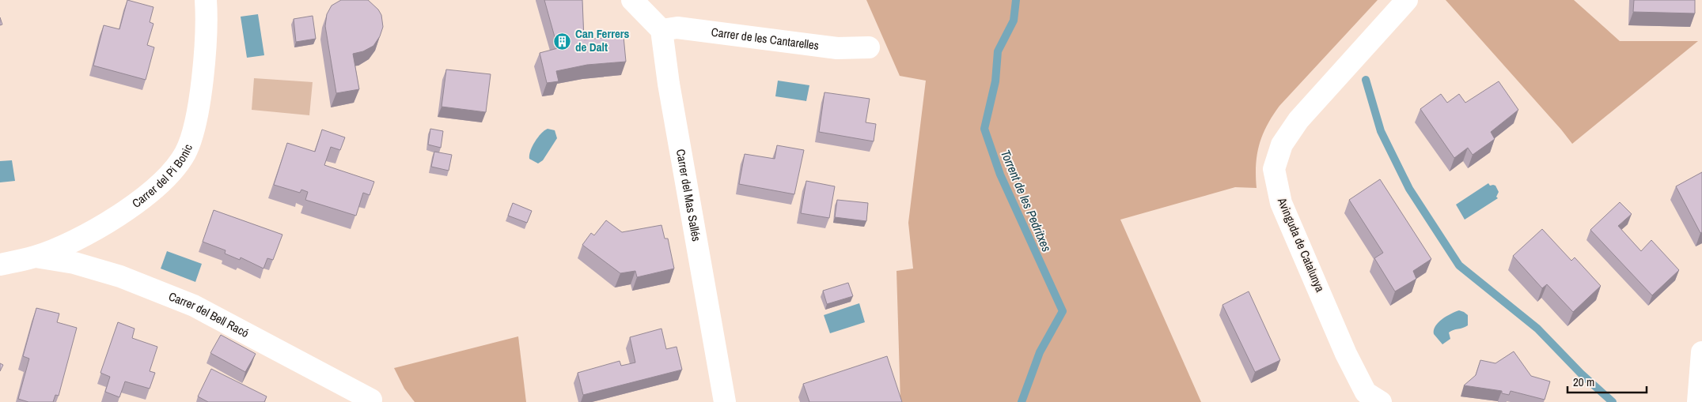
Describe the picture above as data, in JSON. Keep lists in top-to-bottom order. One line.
{"streets":{"street":["Carrer de les Cantarelles","Carrer del Pi Bonic","Carrer del Mas Sallés","Avinguda de Catalunya","Carrer del Bell Racó"]},"crossings":[["Carrer de les Cantarelles","Carrer del Mas Sallés"],["Carrer del Pi Bonic","Carrer del Bell Racó"]],"water":["Torrent de les Pedritxes"],"places":{"building":["Can Ferrers de Dalt"]},"scale_bar":"20 m"}
